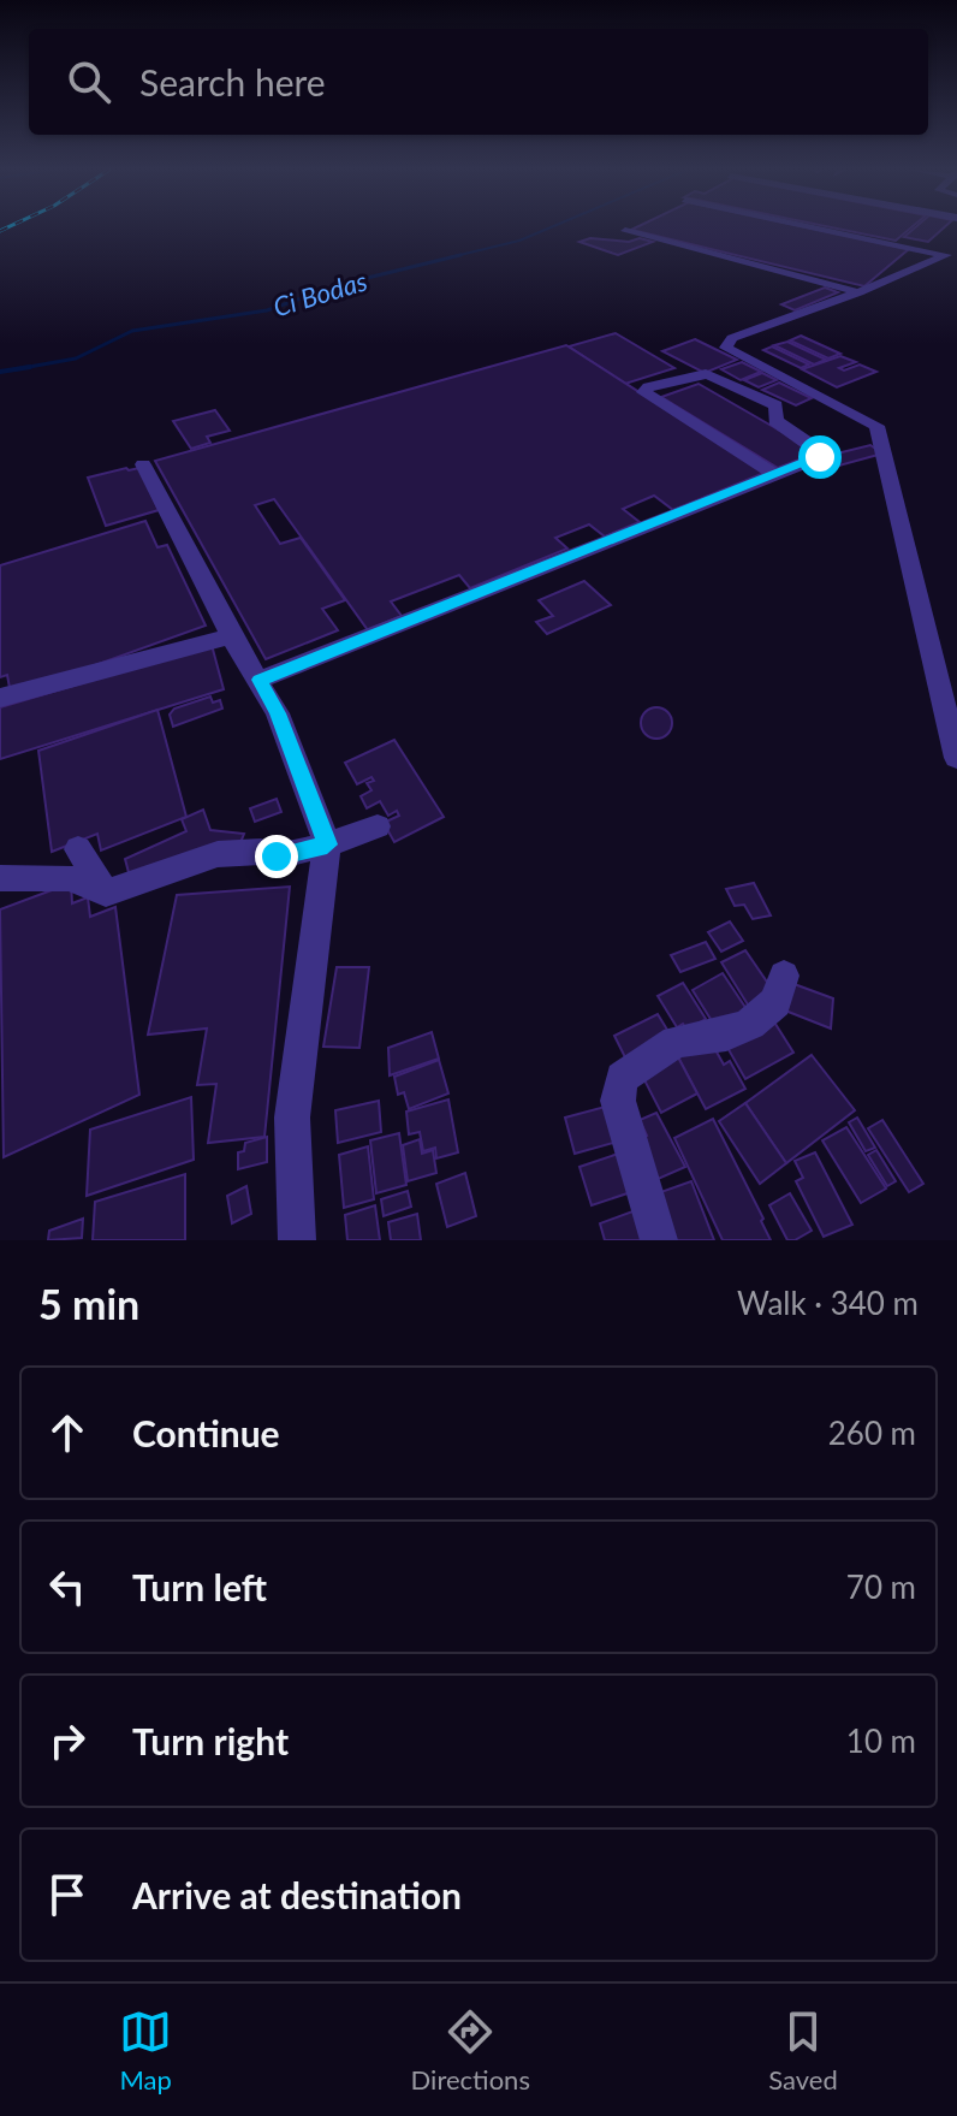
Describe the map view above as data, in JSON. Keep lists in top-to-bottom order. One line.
{"water":["Ci Bodas"],"page":{"search":"Search here","heading":["5 min","Walk · 340 m"],"list":[["Continue","260 m"],["Turn left","70 m"],["Turn right","10 m"],"Arrive at destination"],"nav":["Map","Directions","Saved"]}}
